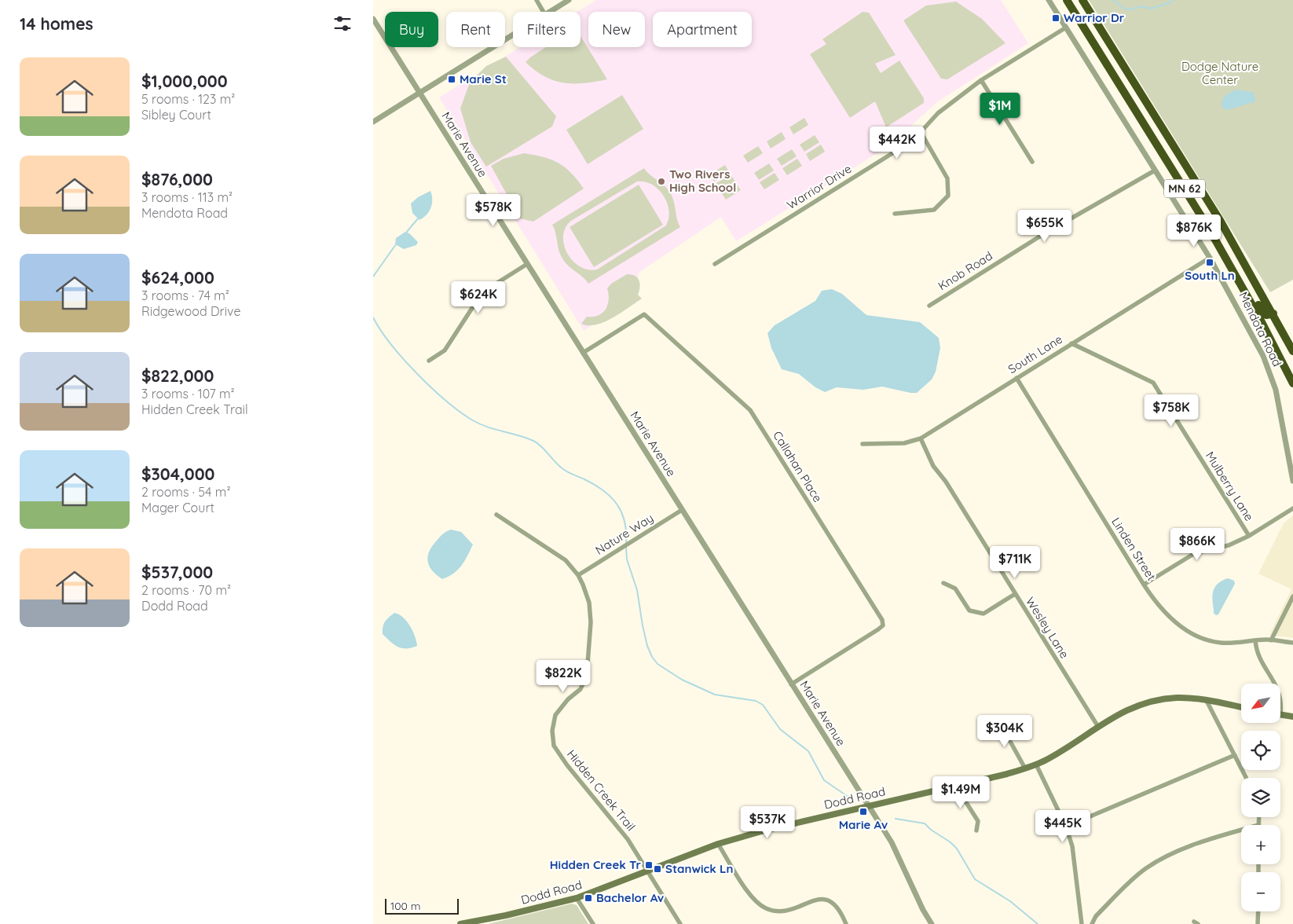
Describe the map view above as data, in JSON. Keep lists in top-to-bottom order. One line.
{"streets":{"highway":["MN 62"],"main road":["Dodd Road"],"street":["Marie Avenue","Warrior Drive","Knob Road","Mendota Road","South Lane","Callahan Place","Mulberry Lane","Nature Way","Linden Street","Wesley Lane","Hidden Creek Trail"]},"crossings":[["Marie Avenue","Callahan Place"],["Marie Avenue","Nature Way"],["Marie Avenue","Dodd Road"],["Warrior Drive","Mendota Road"],["Knob Road","Mendota Road"],["Mendota Road","South Lane"],["South Lane","Mulberry Lane"],["South Lane","Linden Street"],["South Lane","Wesley Lane"],["Nature Way","Hidden Creek Trail"],["Wesley Lane","Dodd Road"],["Hidden Creek Trail","Dodd Road"]],"parks":["Dodge Nature Center"],"places":{"transit":["Warrior Dr","Marie St","South Ln","Marie Av","Hidden Creek Tr","Stanwick Ln","Bachelor Av"],"other":["Two Rivers High School"]},"scale_bar":"100 m","north":"bottom left","page":{"heading":"14 homes","chip":["Buy","Rent","Filters","New","Apartment"],"list":[{"name":"$1,000,000","note":"5 rooms · 123 m² · Sibley Court"},{"name":"$876,000","note":"3 rooms · 113 m² · Mendota Road"},{"name":"$624,000","note":"3 rooms · 74 m² · Ridgewood Drive"},{"name":"$822,000","note":"3 rooms · 107 m² · Hidden Creek Trail"},{"name":"$304,000","note":"2 rooms · 54 m² · Mager Court"},{"name":"$537,000","note":"2 rooms · 70 m² · Dodd Road"}],"price":["$1M","$442K","$578K","$655K","$876K","$624K","$758K","$866K","$711K","$822K","$304K","$1.49M","$537K","$445K"],"map_buttons":["+","−"],"scale":"100 m"}}
